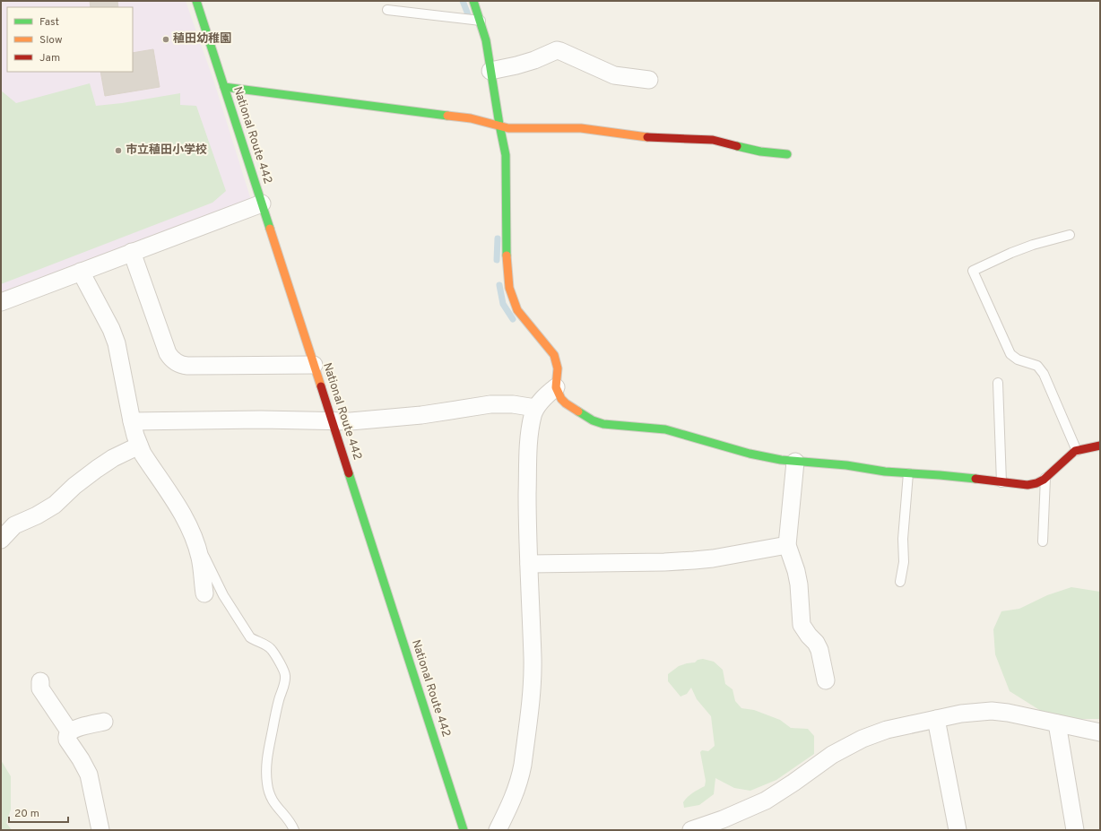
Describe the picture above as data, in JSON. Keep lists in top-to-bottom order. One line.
{"streets":{"main road":["National Route 442"]},"places":["稙田幼稚園","市立稙田小学校"],"legend":["Fast","Slow","Jam"],"scale_bar":"20 m"}
